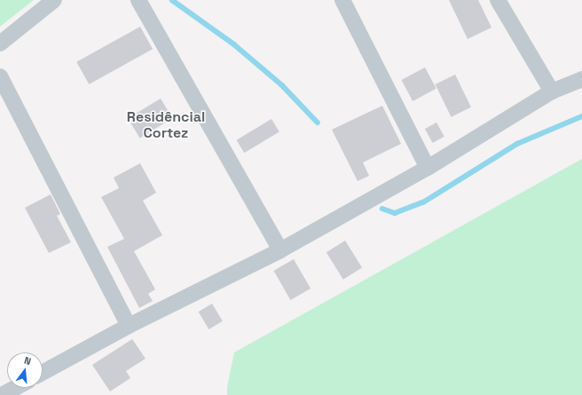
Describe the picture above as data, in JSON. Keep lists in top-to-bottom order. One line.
{"districts":["Residêncial Cortez"],"north":"top"}
